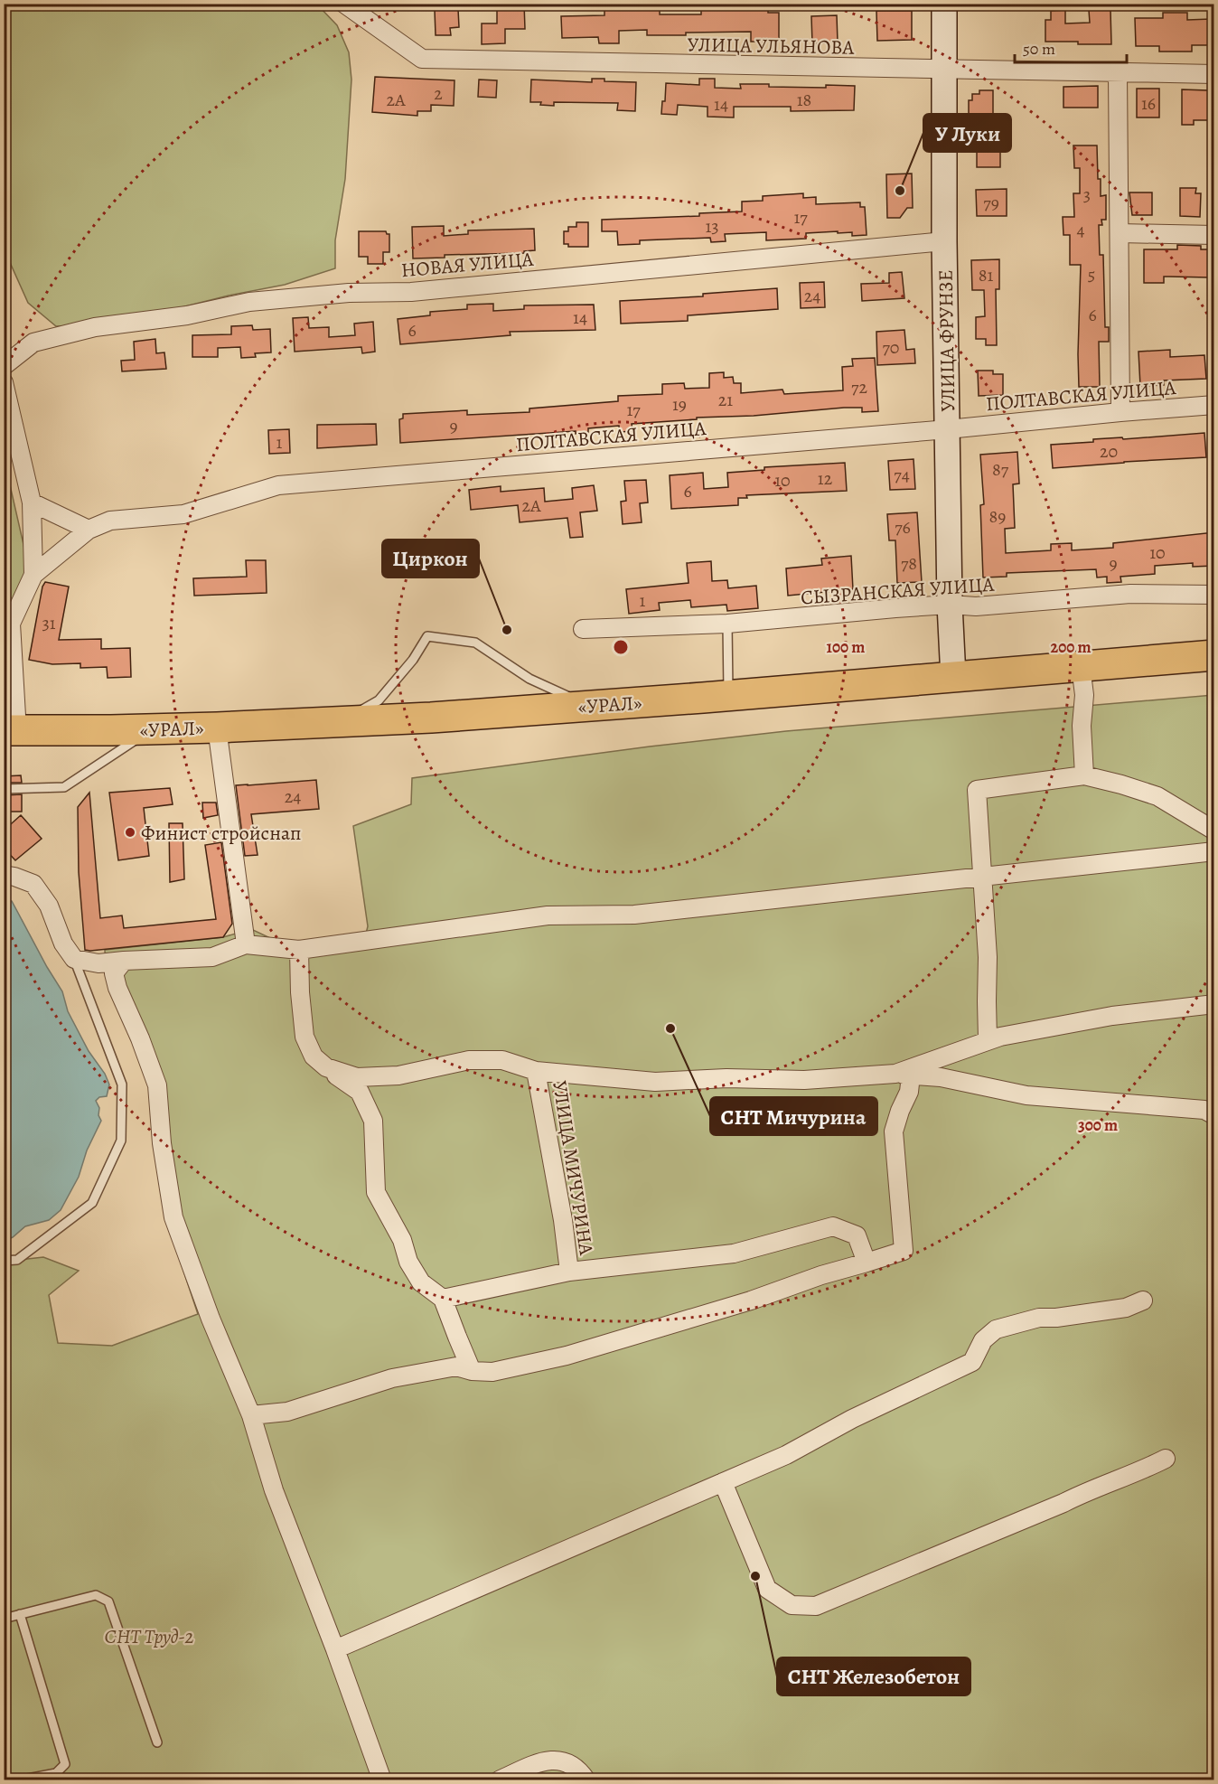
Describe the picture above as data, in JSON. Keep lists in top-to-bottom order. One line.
{"streets":{"highway":["«УРАЛ»"],"street":["УЛИЦА УЛЬЯНОВА","НОВАЯ УЛИЦА","УЛИЦА ФРУНЗЕ","ПОЛТАВСКАЯ УЛИЦА","СЫЗРАНСКАЯ УЛИЦА","УЛИЦА МИЧУРИНА"]},"crossings":[["УЛИЦА УЛЬЯНОВА","УЛИЦА ФРУНЗЕ"],["НОВАЯ УЛИЦА","УЛИЦА ФРУНЗЕ"],["УЛИЦА ФРУНЗЕ","ПОЛТАВСКАЯ УЛИЦА"],["УЛИЦА ФРУНЗЕ","СЫЗРАНСКАЯ УЛИЦА"],["УЛИЦА ФРУНЗЕ","«УРАЛ»"]],"parks":["СНТ Труд-2"],"places":["У Луки","Циркон","Финист стройснап","СНТ Мичурина","СНТ Железобетон"],"house_numbers":["2","2А","18","16","14","3","79","17","13","4","5","81","24","6","14","6","70","72","21","19","17","9","1","20","87","74","12","10","6","2А","89","76","10","78","9","1","31","24"],"scale_bar":"50 m","rings":["100 m","200 m","300 m"]}
